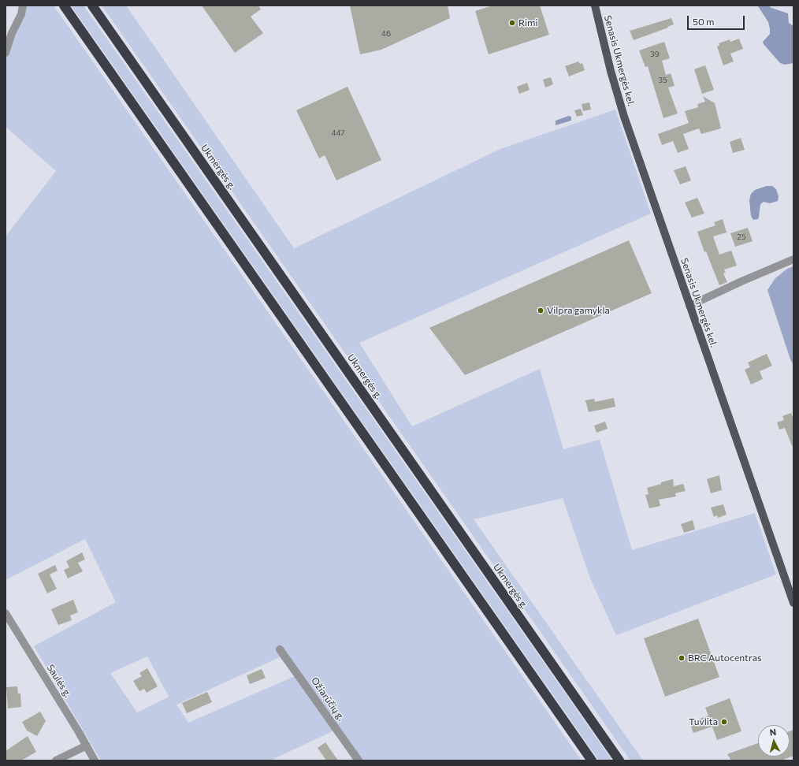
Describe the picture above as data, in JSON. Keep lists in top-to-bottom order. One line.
{"streets":{"highway":["Ukmergės g."],"main road":["Senasis Ukmergės kel."],"street":["Saulės g.","Ožiarūčių g."]},"places":["Rimi","Vilpra gamykla","BRC Autocentras","Tuvlita"],"house_numbers":["46","39","35","447","25"],"scale_bar":"50 m","north":"top"}
